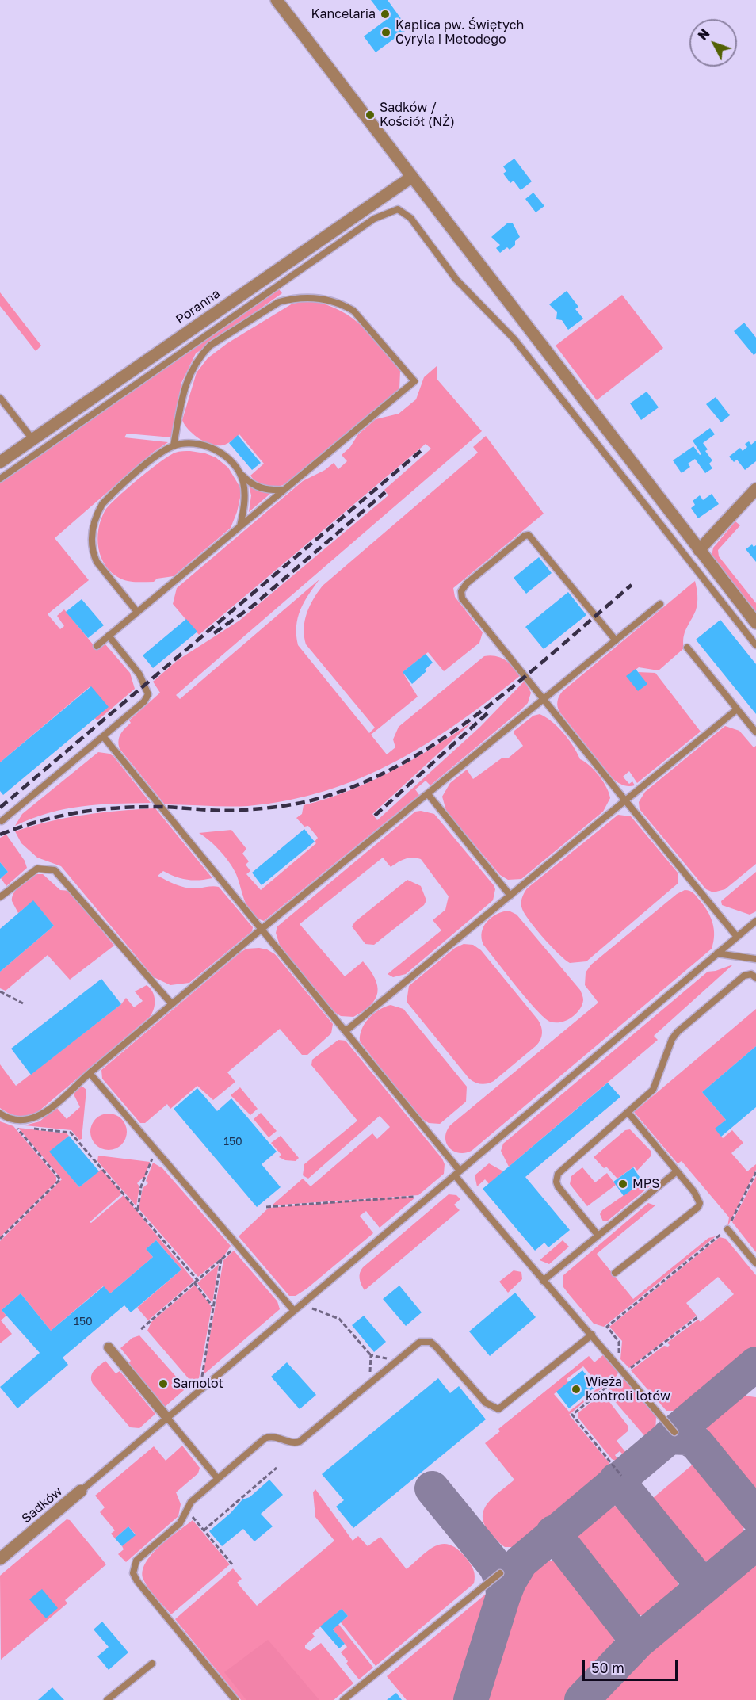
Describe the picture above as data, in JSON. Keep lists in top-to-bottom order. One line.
{"streets":{"street":["Poranna","Sadków"]},"places":["Kancelaria","Kaplica pw. Świętych Cyryla i Metodego","Sadków / Kościół (NŻ)","MPS","Samolot","Wieża kontroli lotów"],"house_numbers":["150","150"],"scale_bar":"50 m","north":"top left"}
